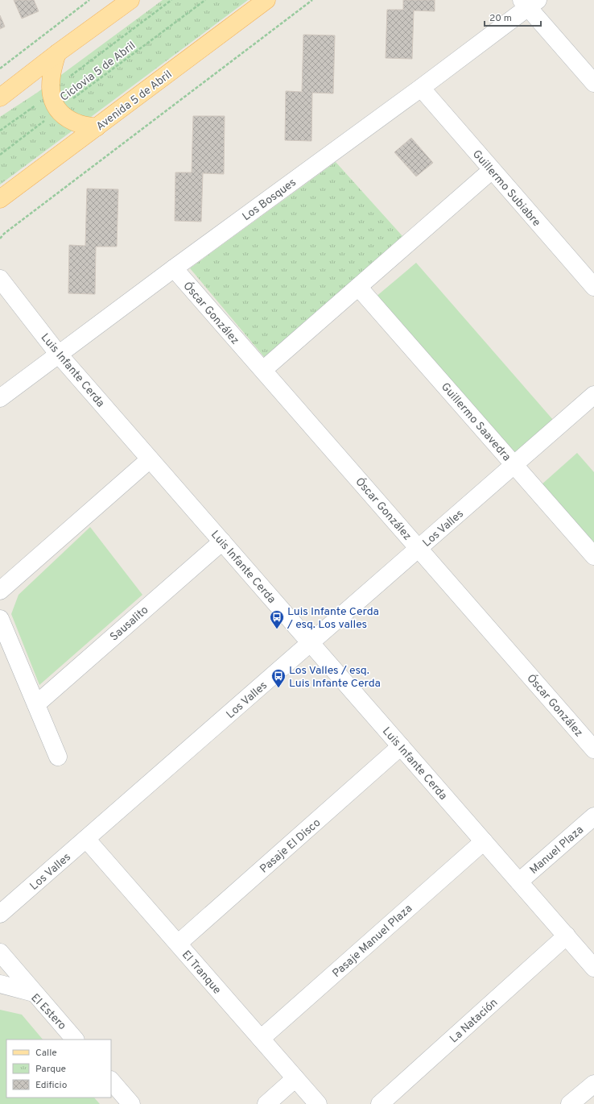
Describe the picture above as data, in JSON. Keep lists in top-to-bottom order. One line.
{"streets":{"main road":["Avenida 5 de Abril"],"street":["Guillermo Subiabre","Los Bosques","Óscar González","Luis Infante Cerda","Guillermo Saavedra","Los Valles","Sausalito","Pasaje El Disco","Manuel Plaza","Pasaje Manuel Plaza","El Tranque","El Estero","La Natación"],"path":["Ciclovia 5 de Abril"]},"crossings":[["Guillermo Subiabre","Los Bosques"],["Los Bosques","Óscar González"],["Los Bosques","Luis Infante Cerda"],["Óscar González","Los Valles"],["Luis Infante Cerda","Los Valles"],["Luis Infante Cerda","Sausalito"],["Luis Infante Cerda","Pasaje El Disco"],["Luis Infante Cerda","Manuel Plaza"],["Luis Infante Cerda","Pasaje Manuel Plaza"],["Luis Infante Cerda","La Natación"],["Guillermo Saavedra","Los Valles"],["Los Valles","El Tranque"],["Pasaje El Disco","El Tranque"],["Pasaje Manuel Plaza","El Tranque"]],"places":{"bus stop":["Luis Infante Cerda / esq. Los valles","Los Valles / esq. Luis Infante Cerda"]},"legend":["Calle","Parque","Edificio"],"scale_bar":"20 m"}
